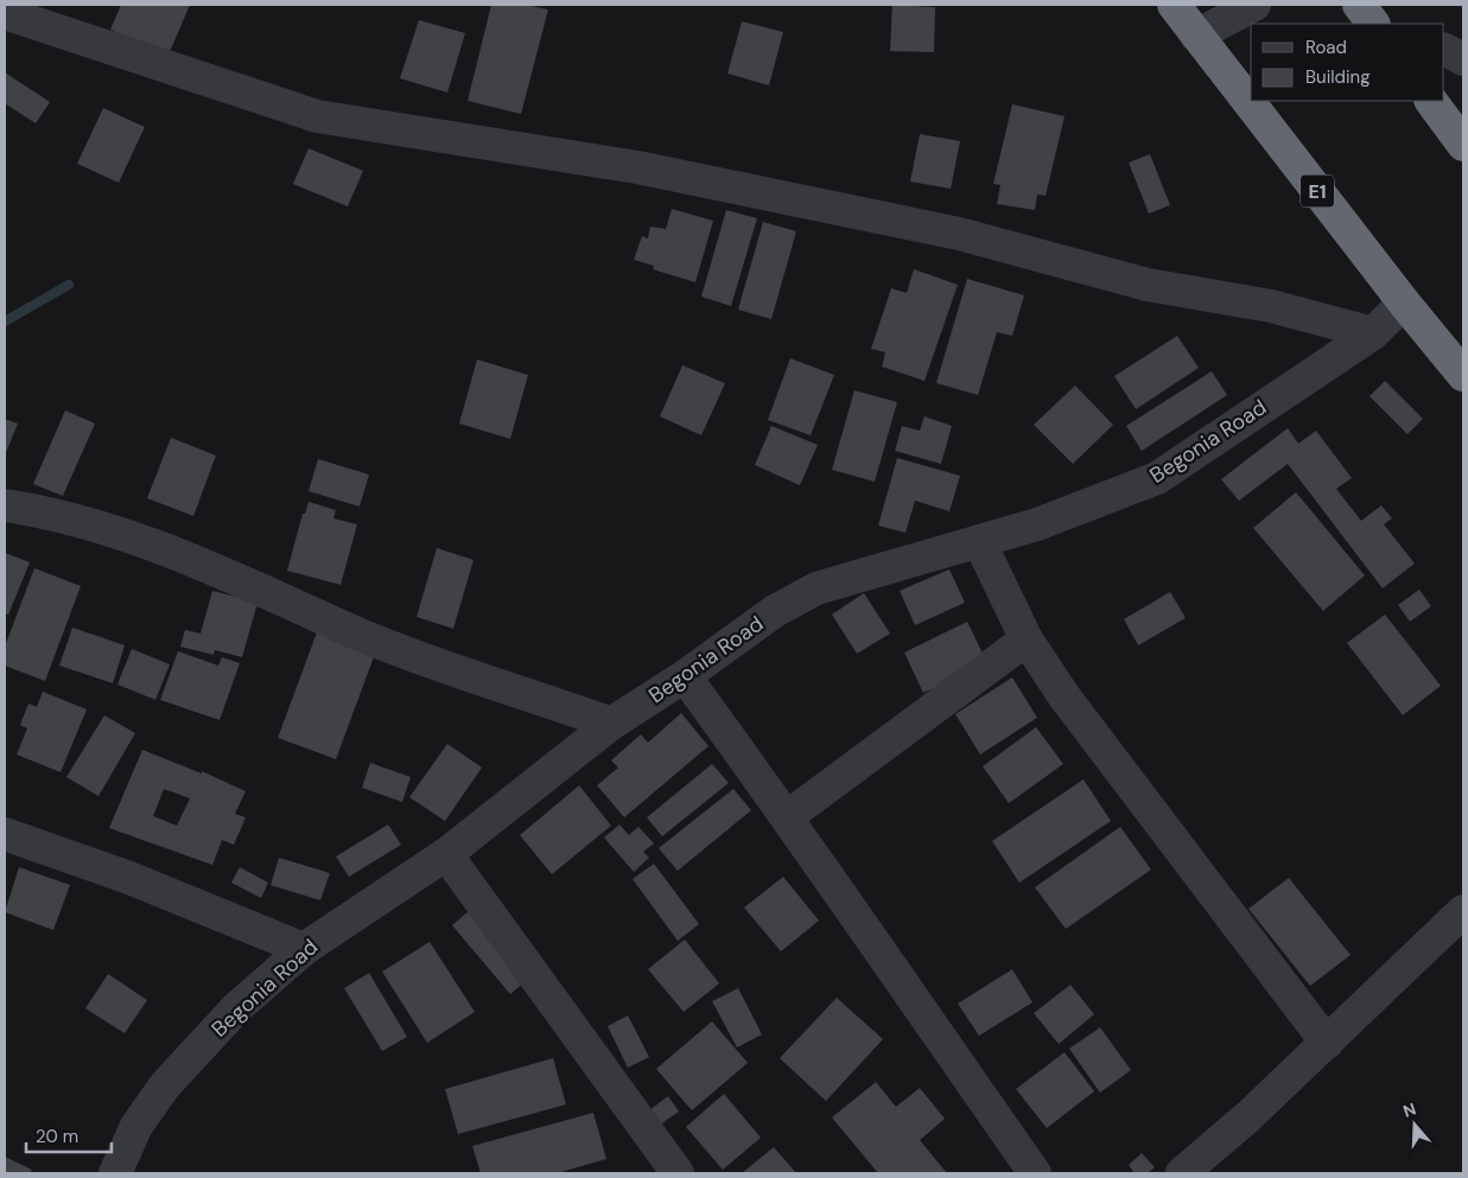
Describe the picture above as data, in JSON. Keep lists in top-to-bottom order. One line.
{"streets":{"highway":["E1"],"street":["Begonia Road"]},"crossings":[["E1","Begonia Road"]],"legend":["Road","Building"],"scale_bar":"20 m","north":"top"}
